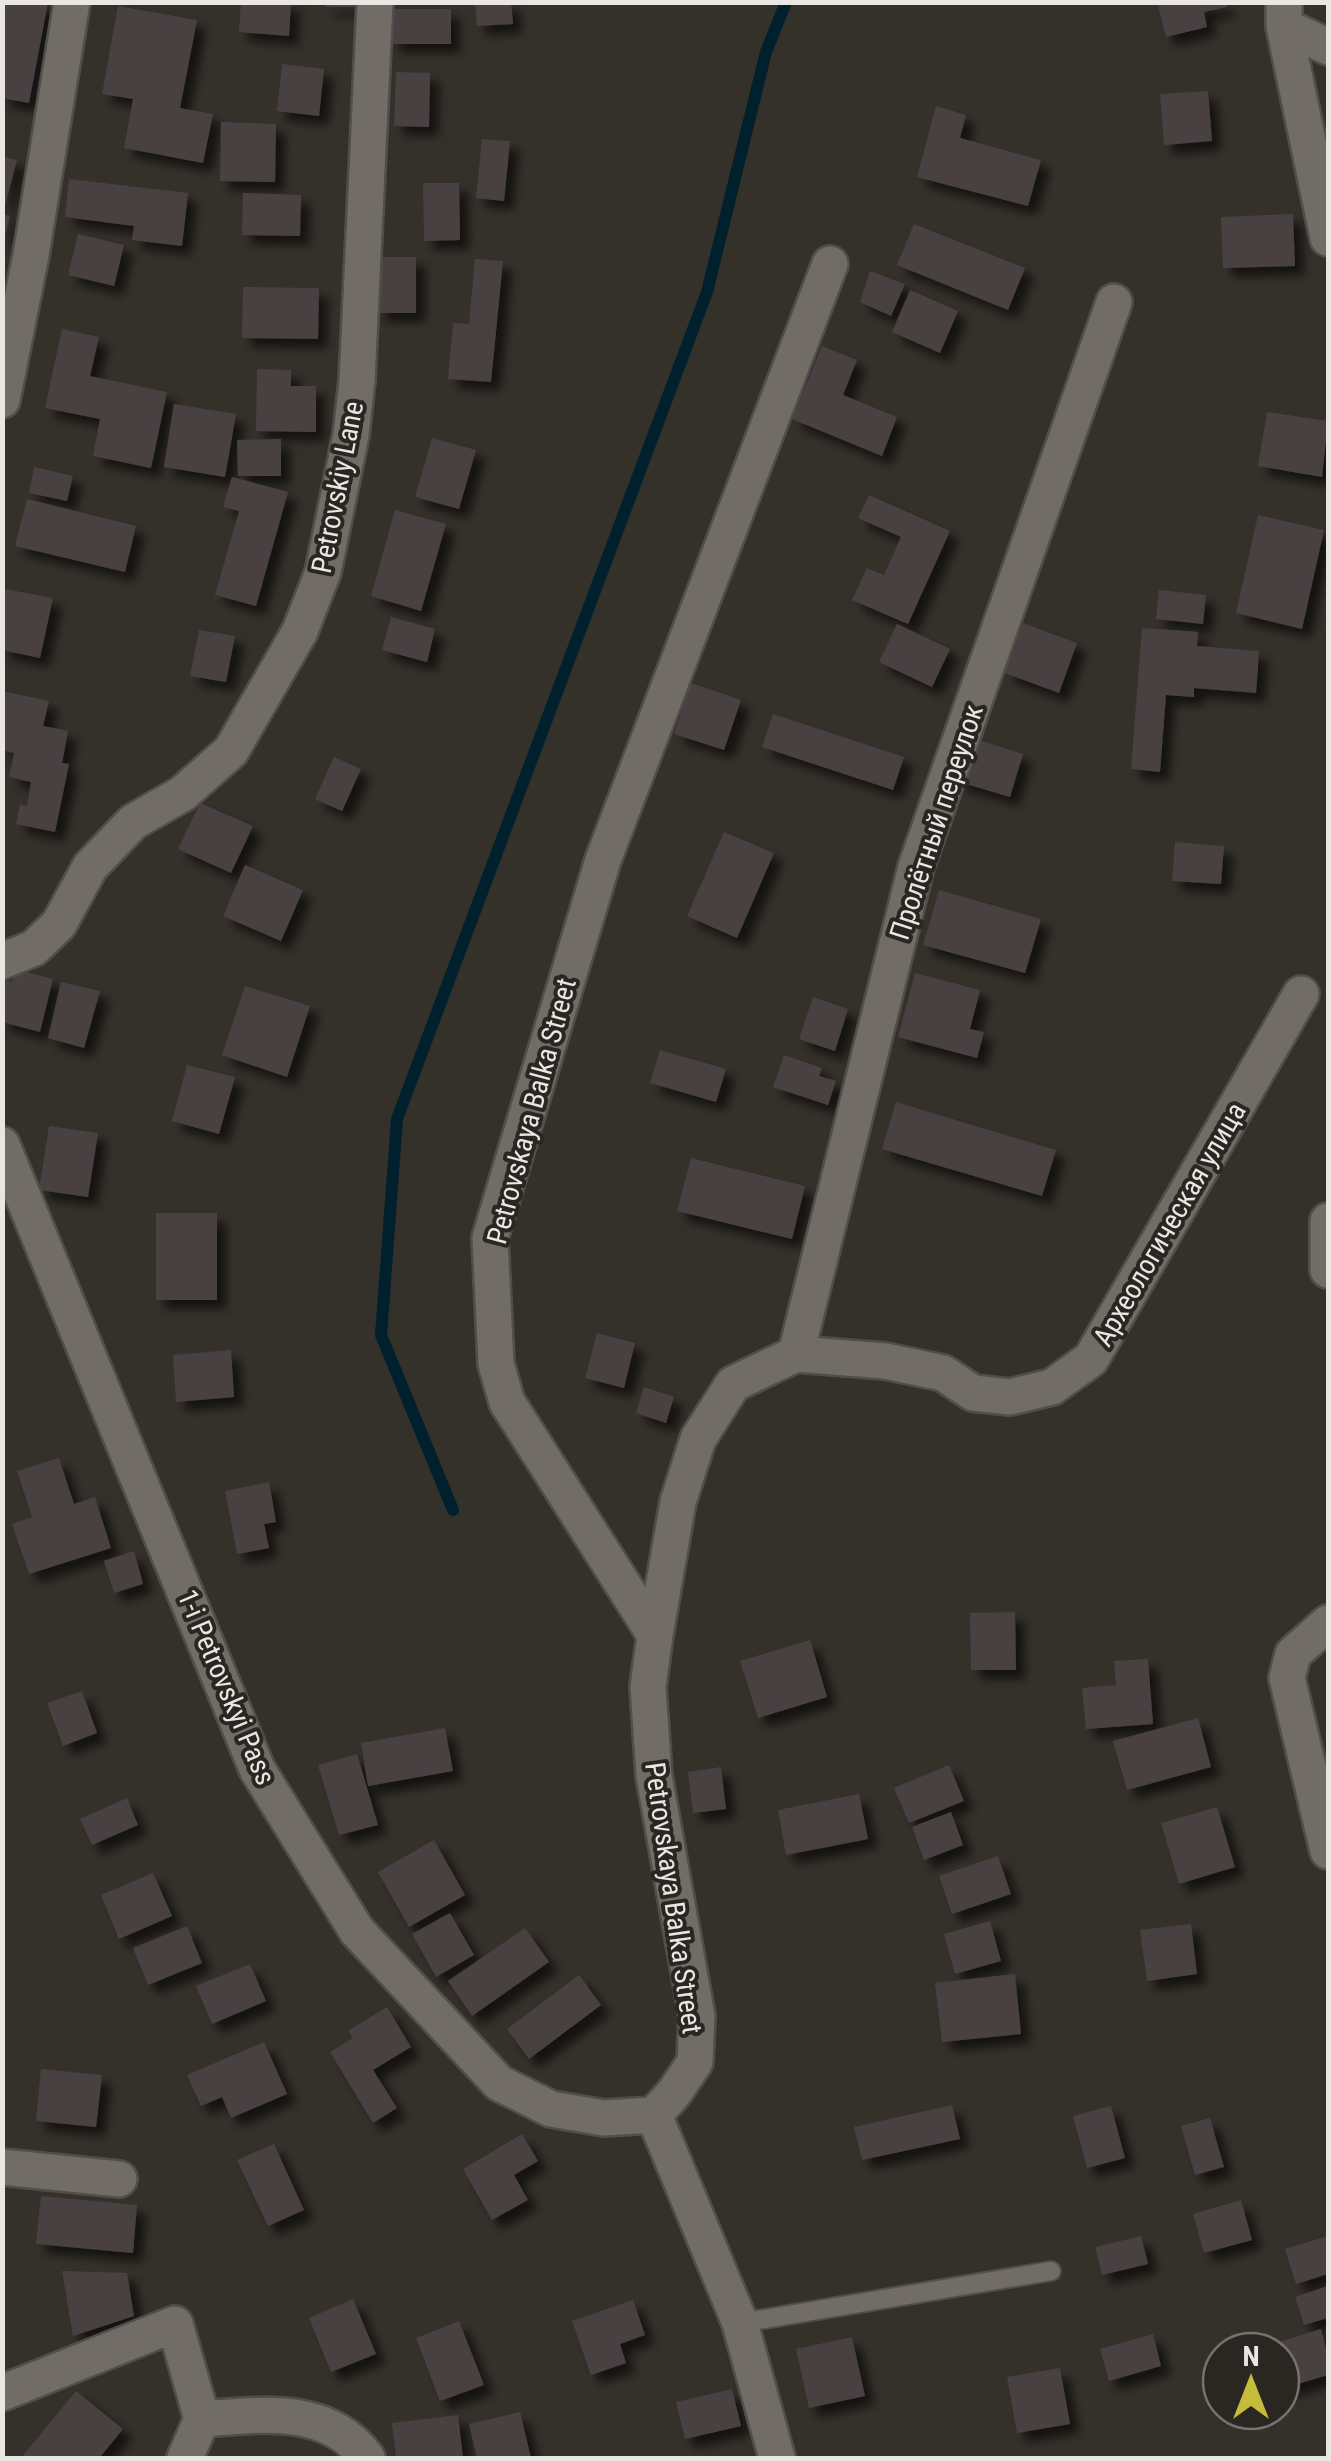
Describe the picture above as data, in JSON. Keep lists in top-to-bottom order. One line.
{"streets":{"street":["Petrovskiy Lane","Пролётный переулок","Petrovskaya Balka Street","Археологическая улица","1-i Petrovskyi Pass"]},"crossings":[["Пролётный переулок","Археологическая улица"],["Petrovskaya Balka Street","Археологическая улица"],["Petrovskaya Balka Street","1-i Petrovskyi Pass"]],"north":"top"}
